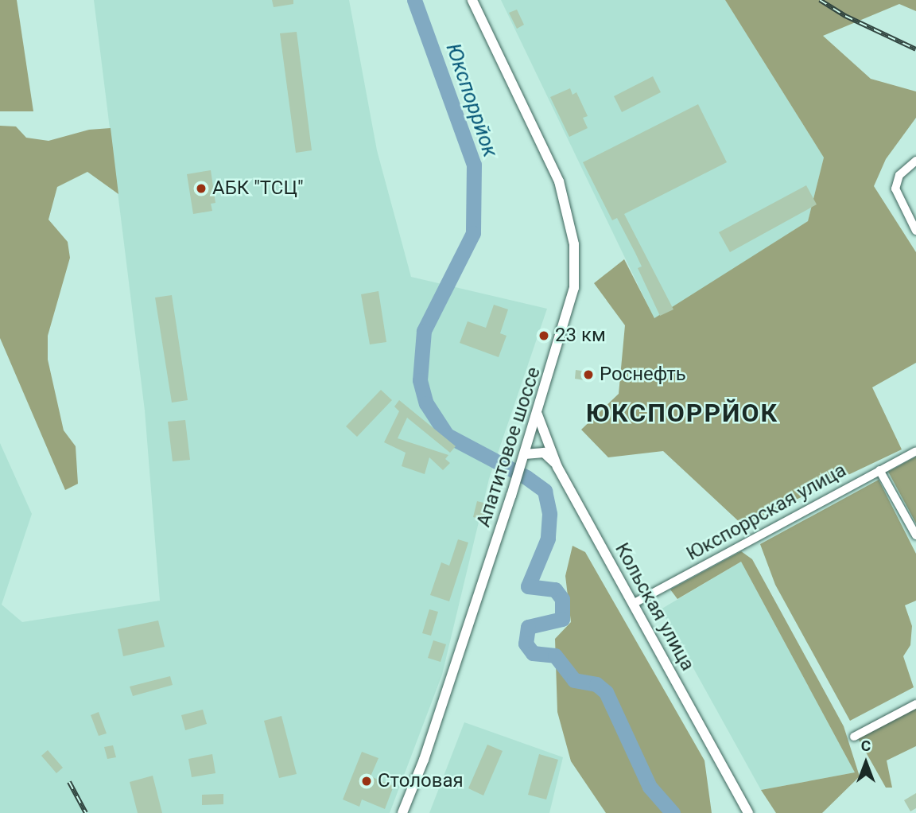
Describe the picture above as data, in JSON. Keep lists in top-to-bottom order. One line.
{"streets":{"street":["Апатитовое шоссе","Юкспоррская улица","Кольская улица"]},"crossings":[["Апатитовое шоссе","Кольская улица"],["Юкспоррская улица","Кольская улица"]],"districts":["ЮКСПОРРЙОК"],"water":["Юкспоррйок"],"places":["АБК \"ТСЦ\"","23 км","Роснефть","Столовая"],"north":"top"}
